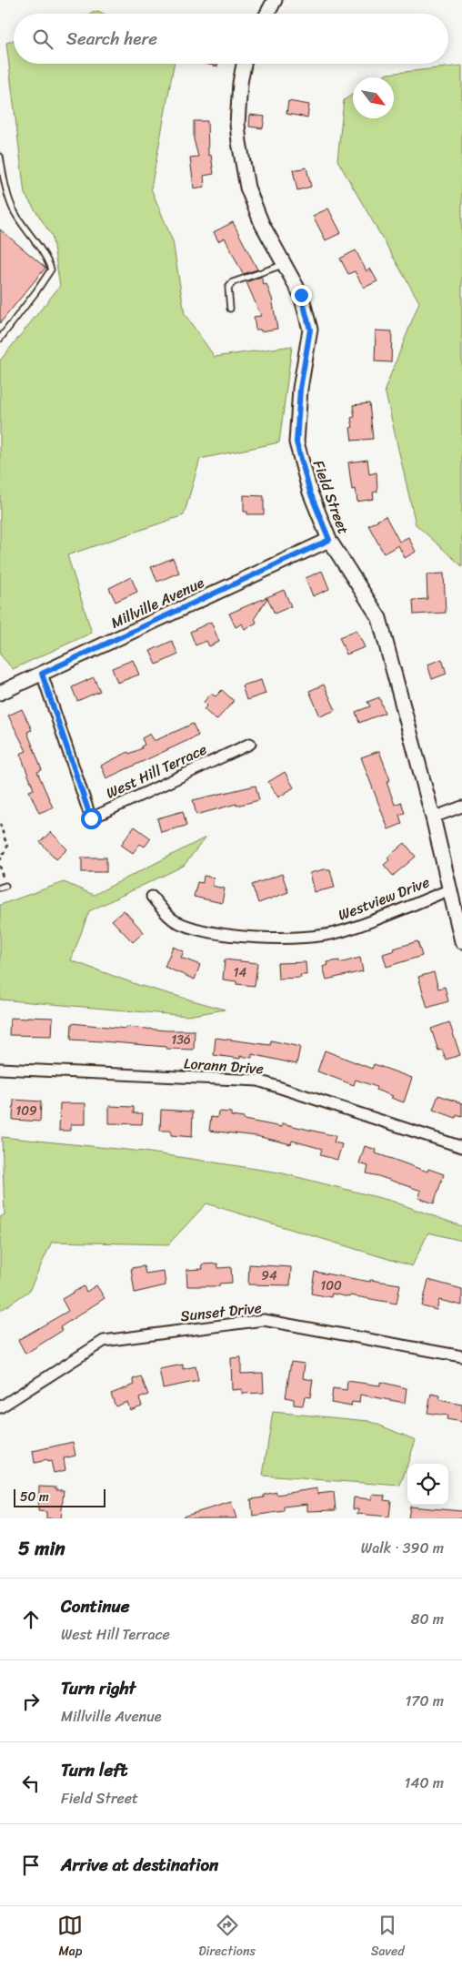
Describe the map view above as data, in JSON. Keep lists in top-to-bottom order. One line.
{"streets":{"street":["Field Street","Millville Avenue","West Hill Terrace","Westview Drive","Lorann Drive","Sunset Drive"]},"crossings":[["Field Street","Millville Avenue"],["Field Street","Westview Drive"],["Millville Avenue","West Hill Terrace"]],"house_numbers":["14","136","109","94","100"],"scale_bar":"50 m","north":"bottom right","page":{"search":"Search here","scale":"50 m","heading":["5 min","Walk · 390 m"],"list":[["Continue","West Hill Terrace","80 m"],["Turn right","Millville Avenue","170 m"],["Turn left","Field Street","140 m"],"Arrive at destination"],"nav":["Map","Directions","Saved"]}}
